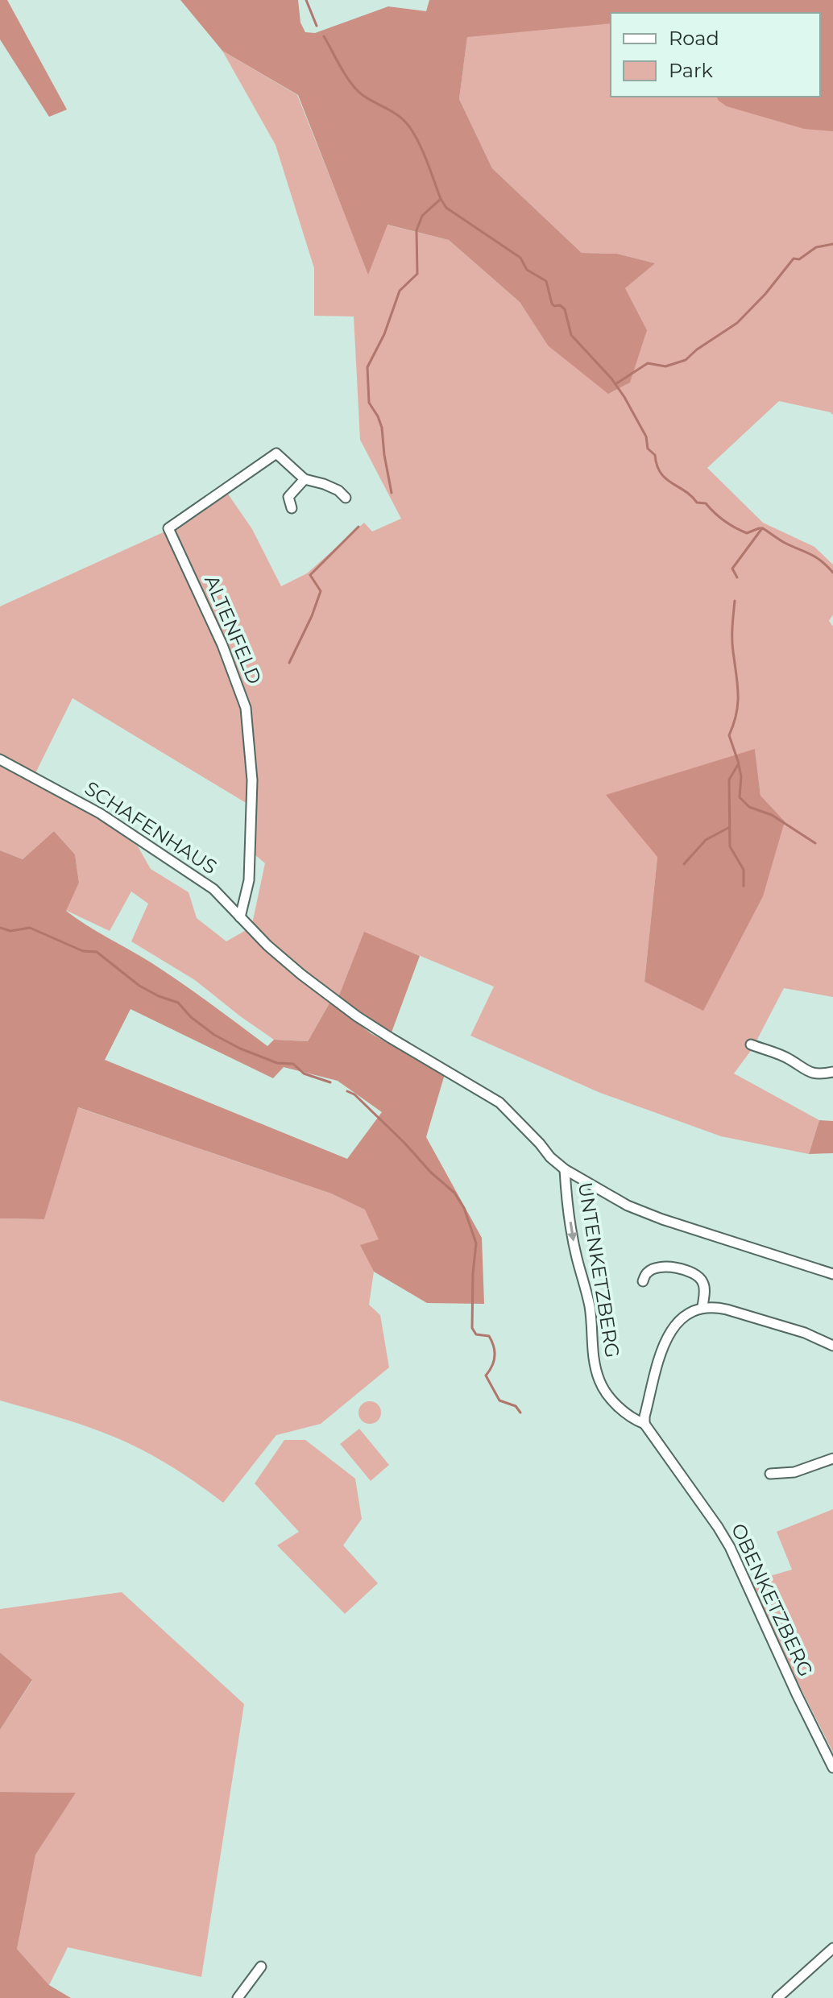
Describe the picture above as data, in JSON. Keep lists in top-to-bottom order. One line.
{"streets":{"street":["ALTENFELD","SCHAFENHAUS","UNTENKETZBERG","OBENKETZBERG"]},"crossings":[["ALTENFELD","SCHAFENHAUS"],["SCHAFENHAUS","UNTENKETZBERG"],["UNTENKETZBERG","OBENKETZBERG"]],"one_way":["UNTENKETZBERG"],"legend":["Road","Park"]}
